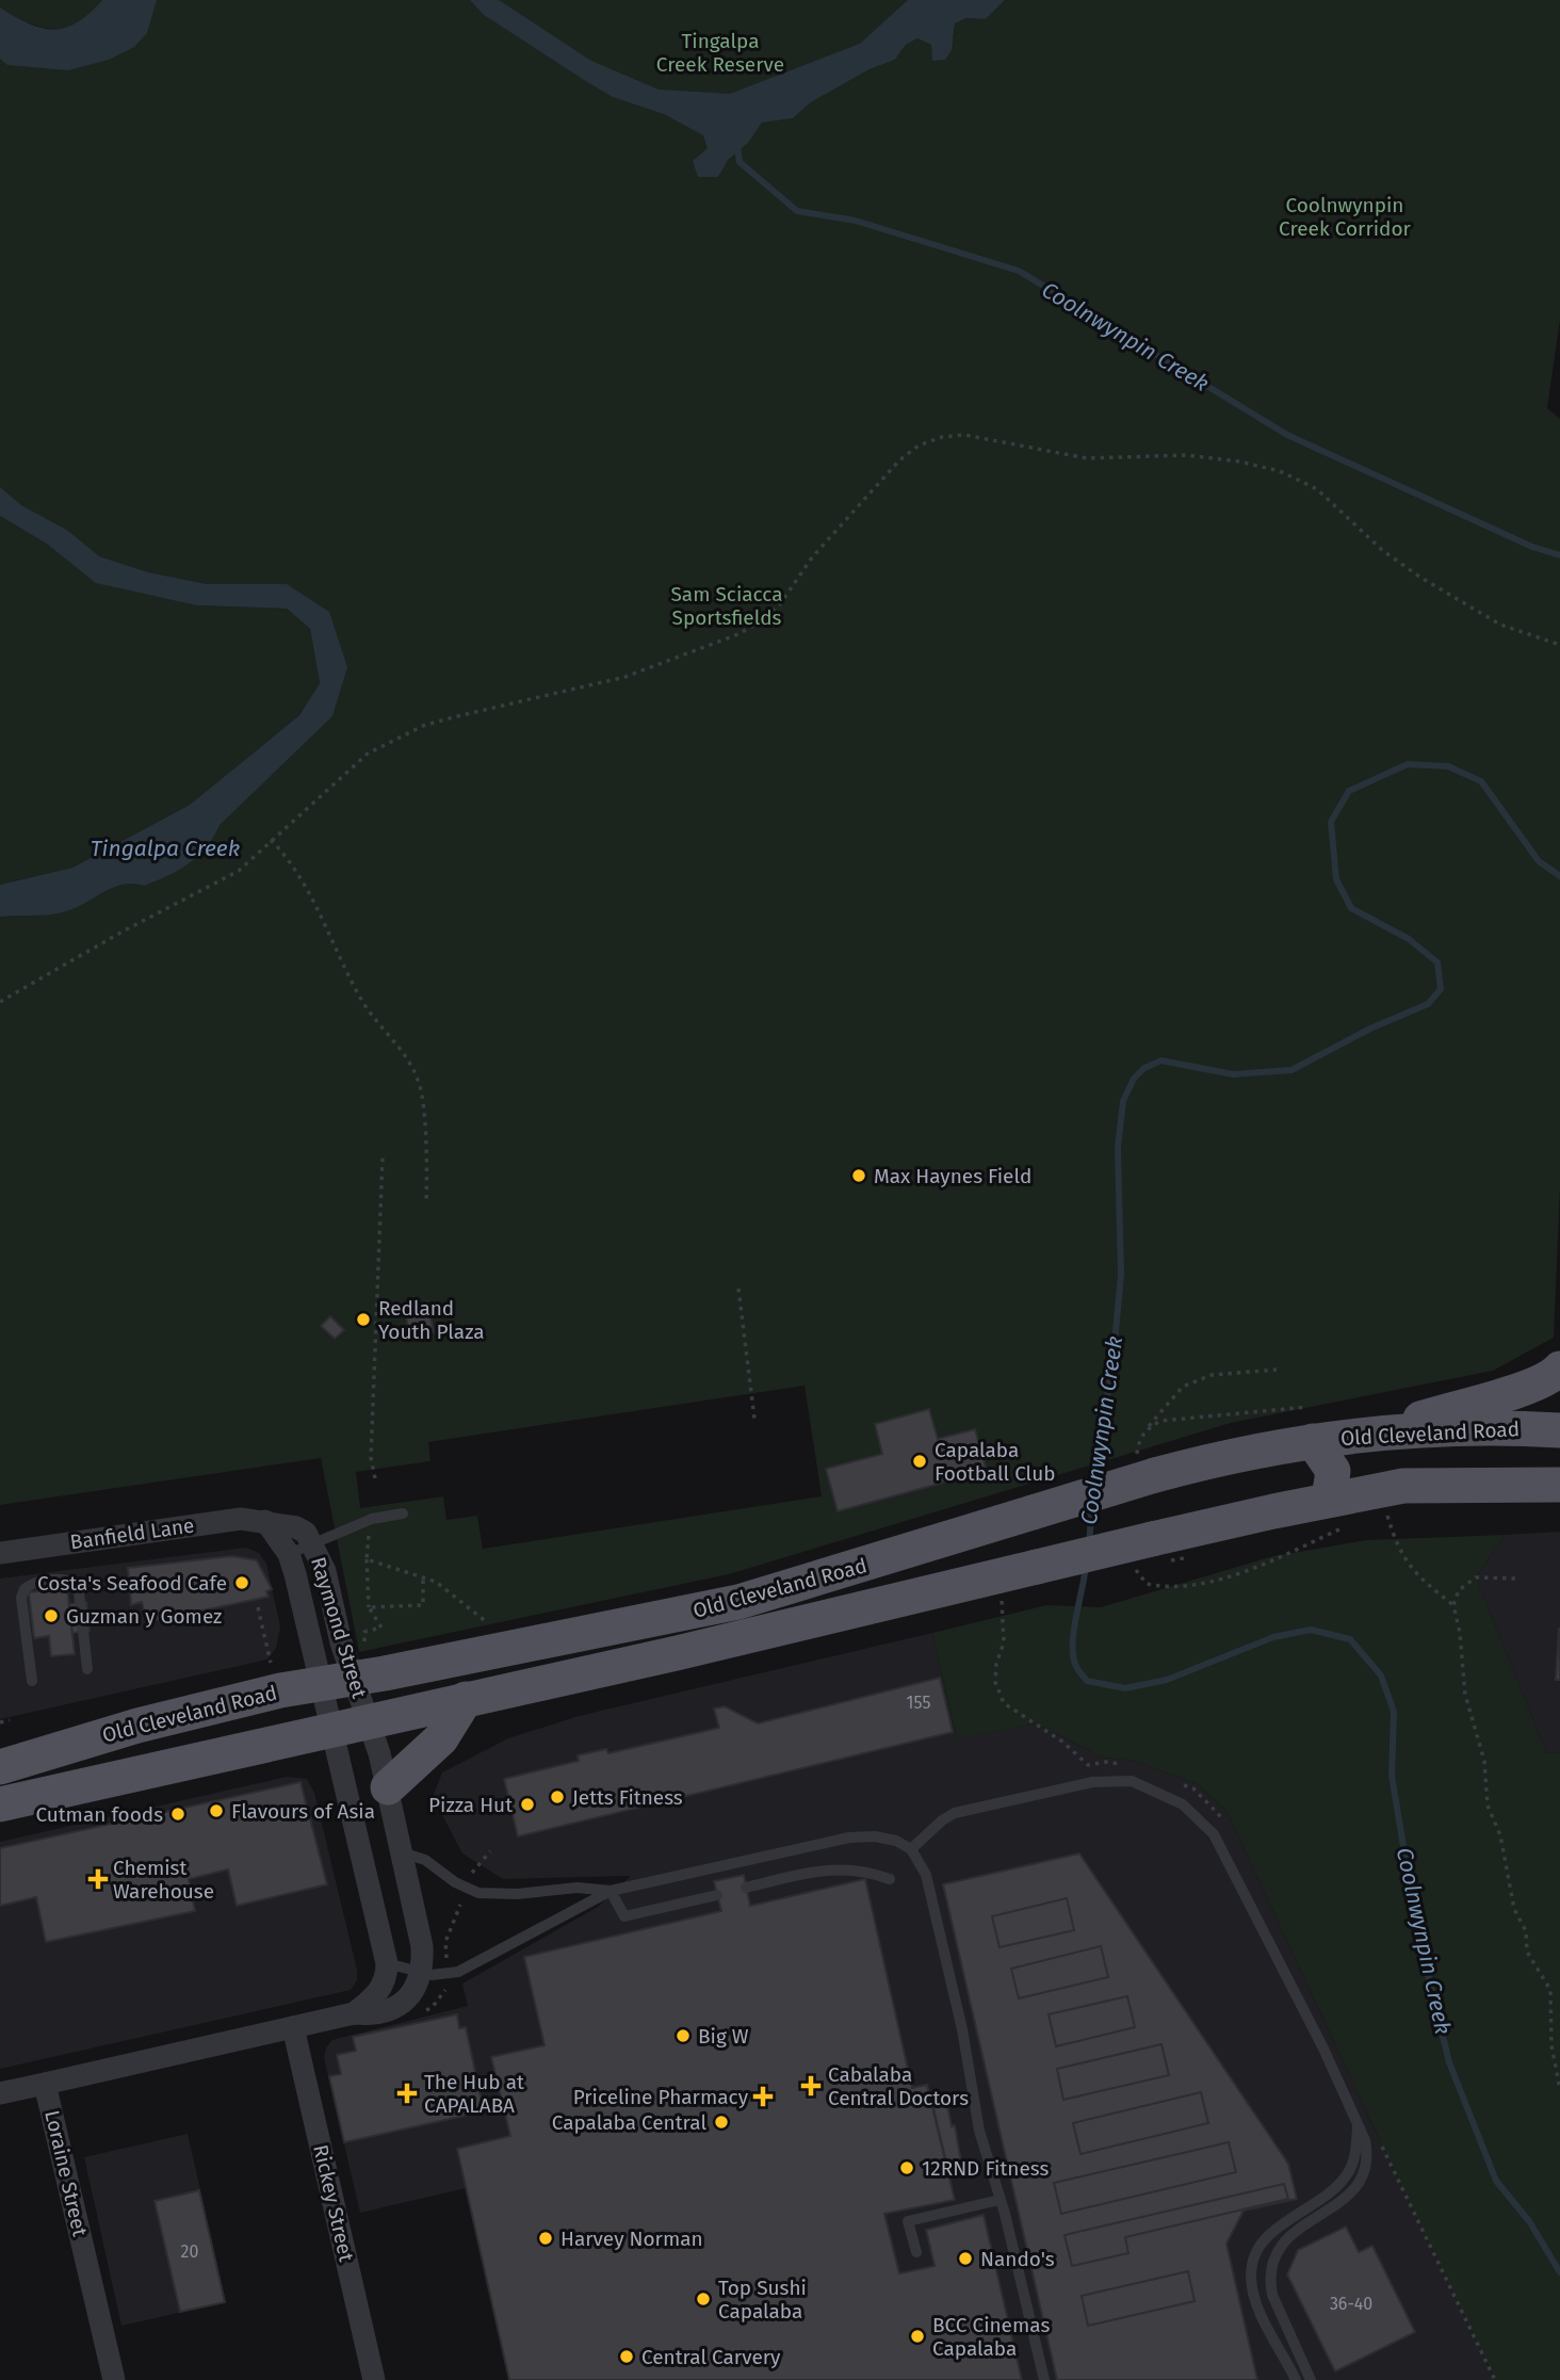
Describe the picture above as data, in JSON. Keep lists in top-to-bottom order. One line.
{"streets":{"main road":["Old Cleveland Road"],"street":["Banfield Lane","Raymond Street","Loraine Street","Rickey Street"]},"crossings":[["Old Cleveland Road","Raymond Street"],["Banfield Lane","Raymond Street"],["Loraine Street","Rickey Street"]],"water":["Coolnwynpin Creek","Tingalpa Creek"],"parks":["Tingalpa Creek Reserve","Coolnwynpin Creek Corridor","Sam Sciacca Sportsfields"],"places":{"other":["Max Haynes Field","Redland Youth Plaza","Capalaba Football Club","Costa's Seafood Cafe","Guzman y Gomez","Jetts Fitness","Pizza Hut","Flavours of Asia","Cutman foods","Big W","Capalaba Central","12RND Fitness","Harvey Norman","Nando's","Top Sushi Capalaba","BCC Cinemas Capalaba","Central Carvery"],"health":["Chemist Warehouse","Cabalaba Central Doctors","The Hub at CAPALABA","Priceline Pharmacy"]},"house_numbers":["155","20","36-40"]}
